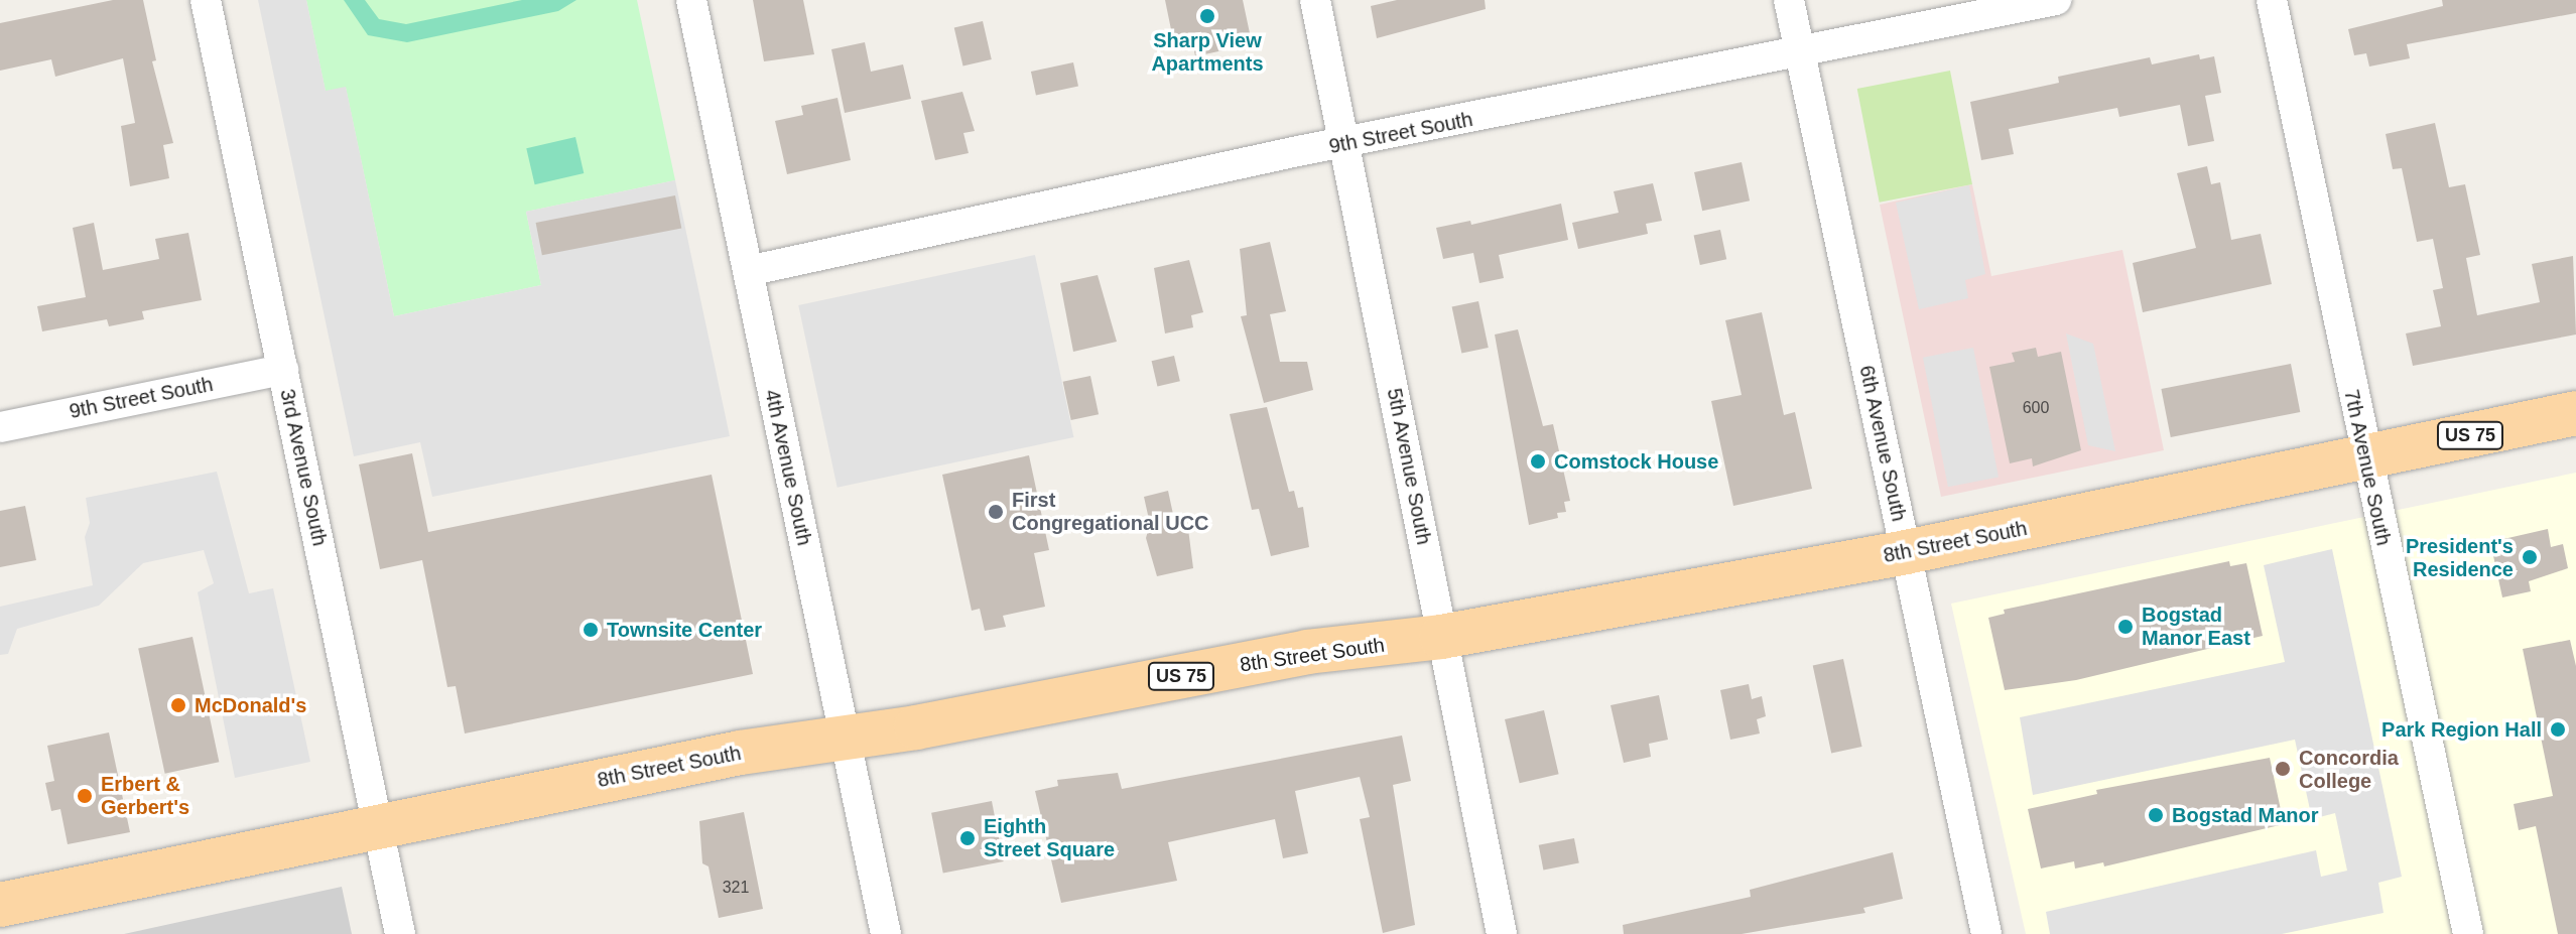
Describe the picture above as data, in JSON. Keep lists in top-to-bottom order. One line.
{"streets":{"main road":["US 75","8th Street South"],"street":["9th Street South","6th Avenue South","5th Avenue South","3rd Avenue South","4th Avenue South","7th Avenue South"]},"crossings":[["9th Street South","6th Avenue South"],["9th Street South","5th Avenue South"],["9th Street South","3rd Avenue South"],["9th Street South","4th Avenue South"],["6th Avenue South","8th Street South"],["5th Avenue South","8th Street South"],["3rd Avenue South","8th Street South"],["4th Avenue South","8th Street South"],["7th Avenue South","8th Street South"]],"places":["Sharp View Apartments","Comstock House","First Congregational UCC","President's Residence","Bogstad Manor East","Townsite Center","McDonald's","Park Region Hall","Concordia College","Erbert & Gerbert's","Bogstad Manor","Eighth Street Square"],"house_numbers":["600","321"]}
